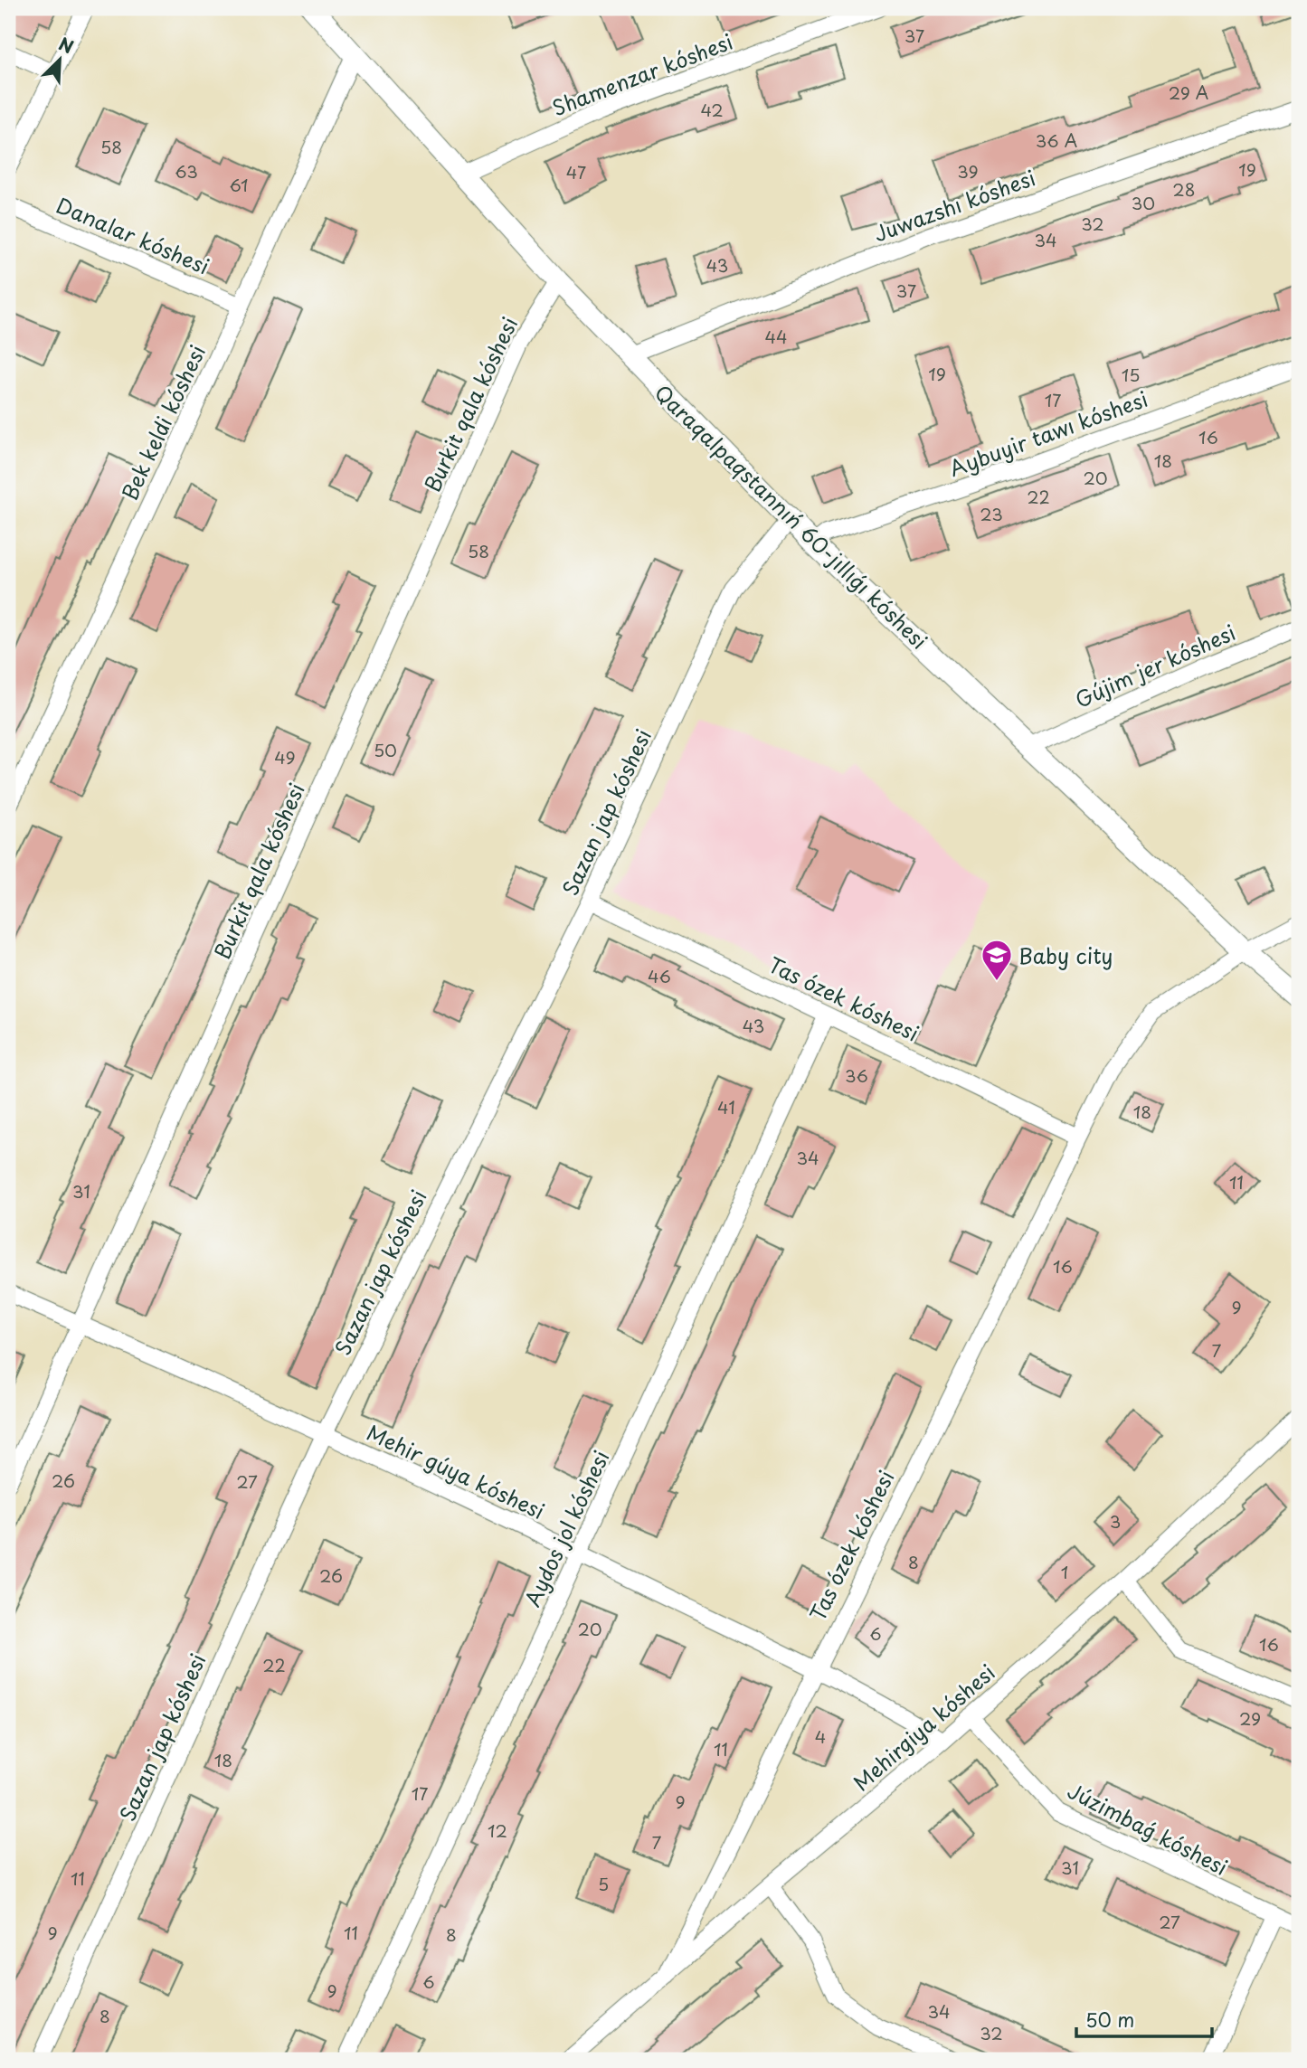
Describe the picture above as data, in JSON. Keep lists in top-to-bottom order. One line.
{"streets":{"street":["Shamenzar kóshesi","Juwazshı kóshesi","Danalar kóshesi","Burkit qala kóshesi","Bek keldi kóshesi","Aybuyir tawı kóshesi","Qaraqalpaqstannıń 60-jıllıǵı kóshesi","Gújim jer kóshesi","Sazan jap kóshesi","Tas ózek kóshesi","Mehir gúyа kóshesi","Aydos jol kóshesi","Mehirgiya kóshesi","Júzimbaǵ kóshesi"]},"crossings":[["Shamenzar kóshesi","Qaraqalpaqstannıń 60-jıllıǵı kóshesi"],["Juwazshı kóshesi","Qaraqalpaqstannıń 60-jıllıǵı kóshesi"],["Danalar kóshesi","Bek keldi kóshesi"],["Burkit qala kóshesi","Qaraqalpaqstannıń 60-jıllıǵı kóshesi"],["Burkit qala kóshesi","Mehir gúyа kóshesi"],["Bek keldi kóshesi","Qaraqalpaqstannıń 60-jıllıǵı kóshesi"],["Aybuyir tawı kóshesi","Qaraqalpaqstannıń 60-jıllıǵı kóshesi"],["Qaraqalpaqstannıń 60-jıllıǵı kóshesi","Gújim jer kóshesi"],["Qaraqalpaqstannıń 60-jıllıǵı kóshesi","Sazan jap kóshesi"],["Qaraqalpaqstannıń 60-jıllıǵı kóshesi","Tas ózek kóshesi"],["Sazan jap kóshesi","Tas ózek kóshesi"],["Sazan jap kóshesi","Mehir gúyа kóshesi"],["Tas ózek kóshesi","Mehir gúyа kóshesi"],["Tas ózek kóshesi","Aydos jol kóshesi"],["Tas ózek kóshesi","Mehirgiya kóshesi"],["Mehir gúyа kóshesi","Aydos jol kóshesi"],["Mehir gúyа kóshesi","Mehirgiya kóshesi"],["Mehirgiya kóshesi","Júzimbaǵ kóshesi"]],"places":{"school or university":["Baby city"]},"house_numbers":["37","29 А","42","36 А","58","19","63","39","47","61","28","30","32","34","43","37","44","19","15","17","16","18","20","22","23","58","50","49","46","43","36","41","18","34","11","31","16","9","7","26","27","3","8","1","26","20","6","16","22","29","4","11","18","17","9","12","7","31","11","5","27","9","11","8","6","9","34","8","32"],"scale_bar":"50 m","north":"top right"}
